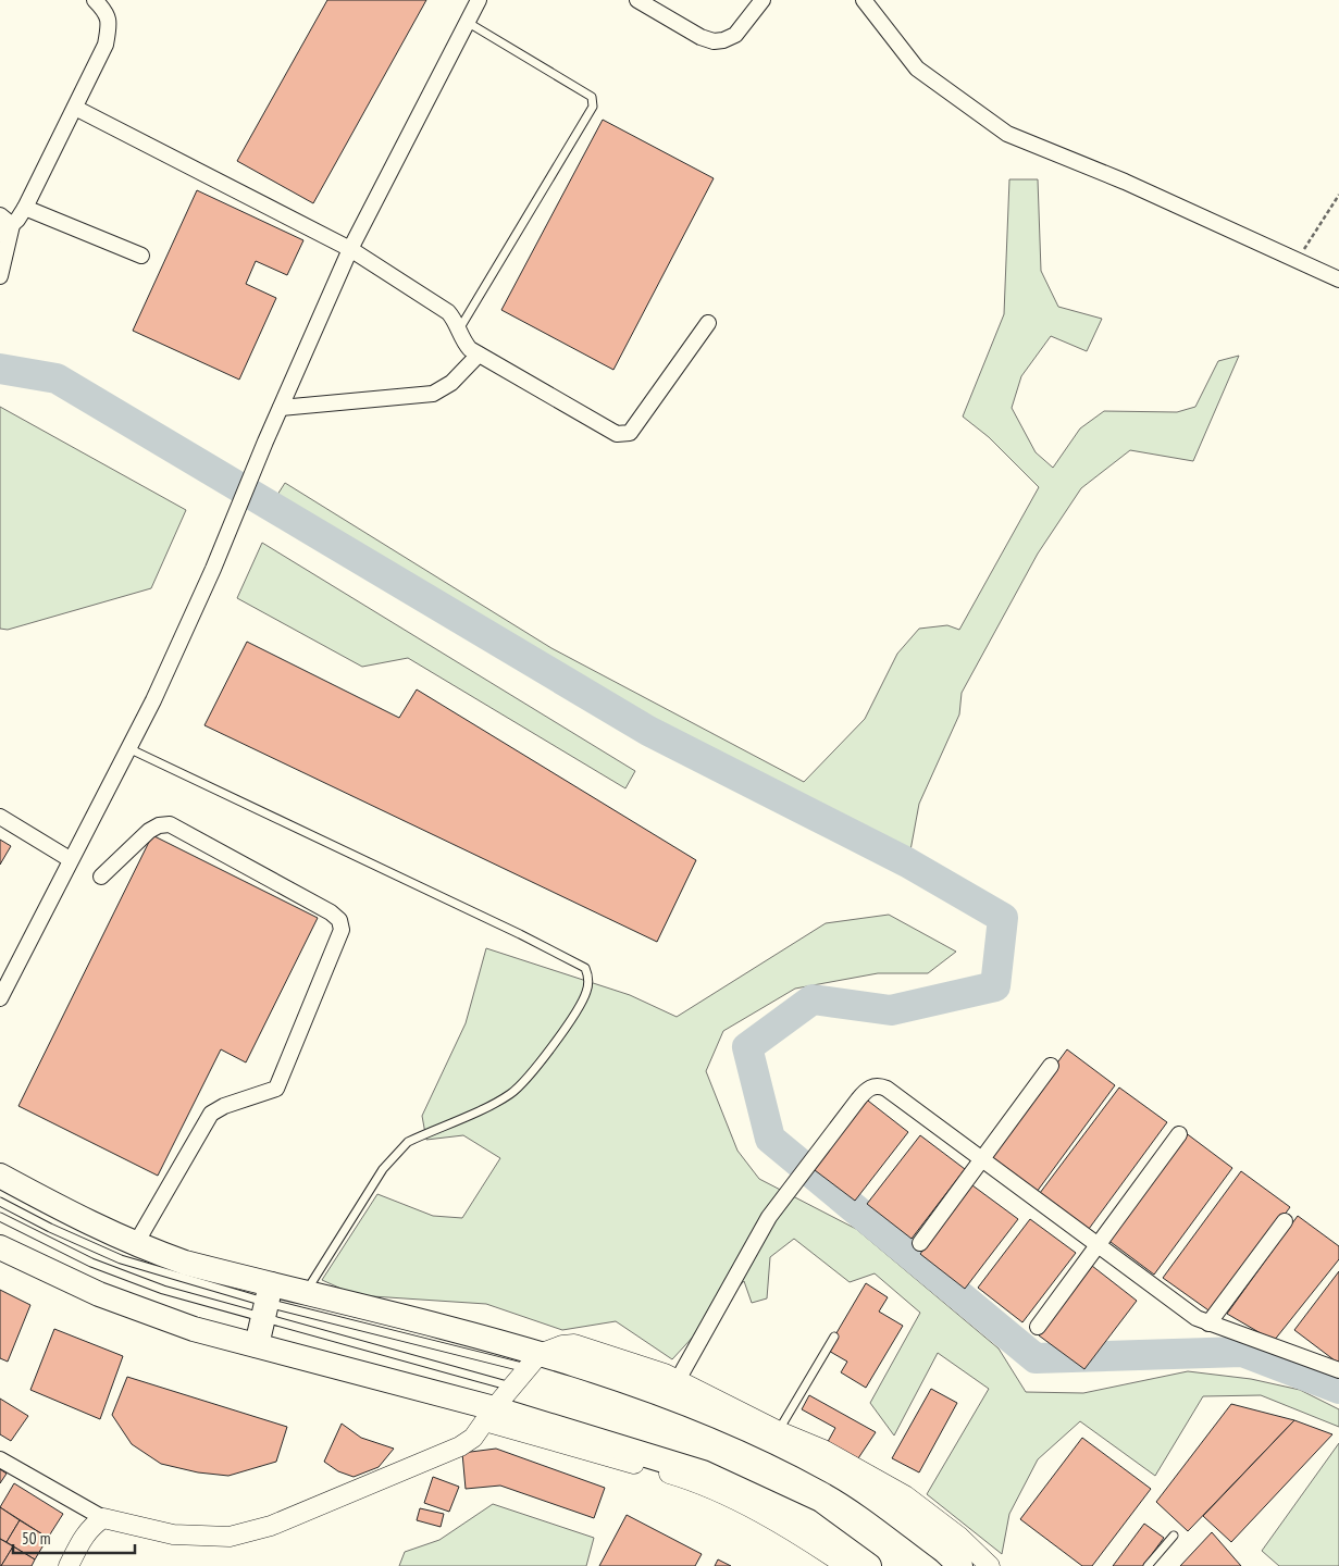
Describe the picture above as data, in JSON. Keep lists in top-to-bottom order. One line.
{"scale_bar":"50 m"}
